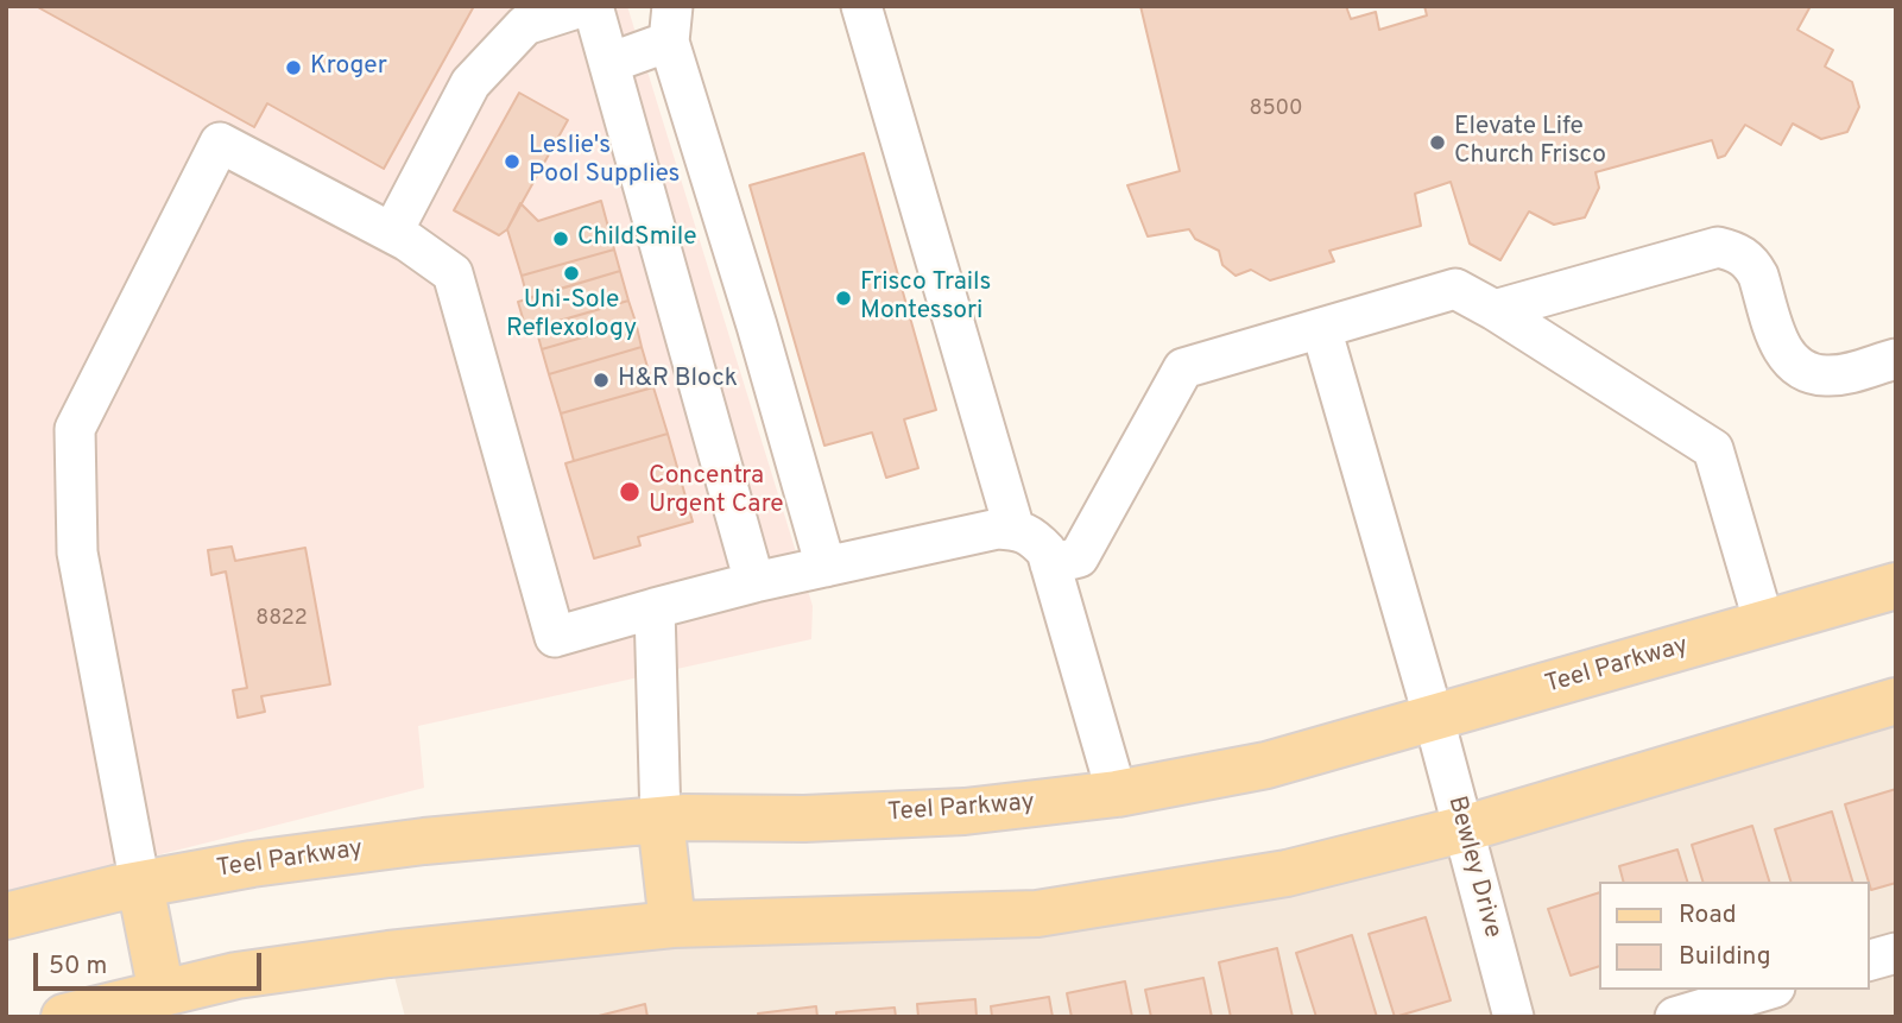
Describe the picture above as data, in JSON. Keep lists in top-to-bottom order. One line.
{"streets":{"main road":["Teel Parkway"],"street":["Bewley Drive"]},"crossings":[["Teel Parkway","Bewley Drive"]],"places":["Kroger","Elevate Life Church Frisco","Leslie's Pool Supplies","ChildSmile","Uni-Sole Reflexology","Frisco Trails Montessori","H&R Block","Concentra Urgent Care"],"house_numbers":["8500","8822"],"legend":["Road","Building"],"scale_bar":"50 m"}
